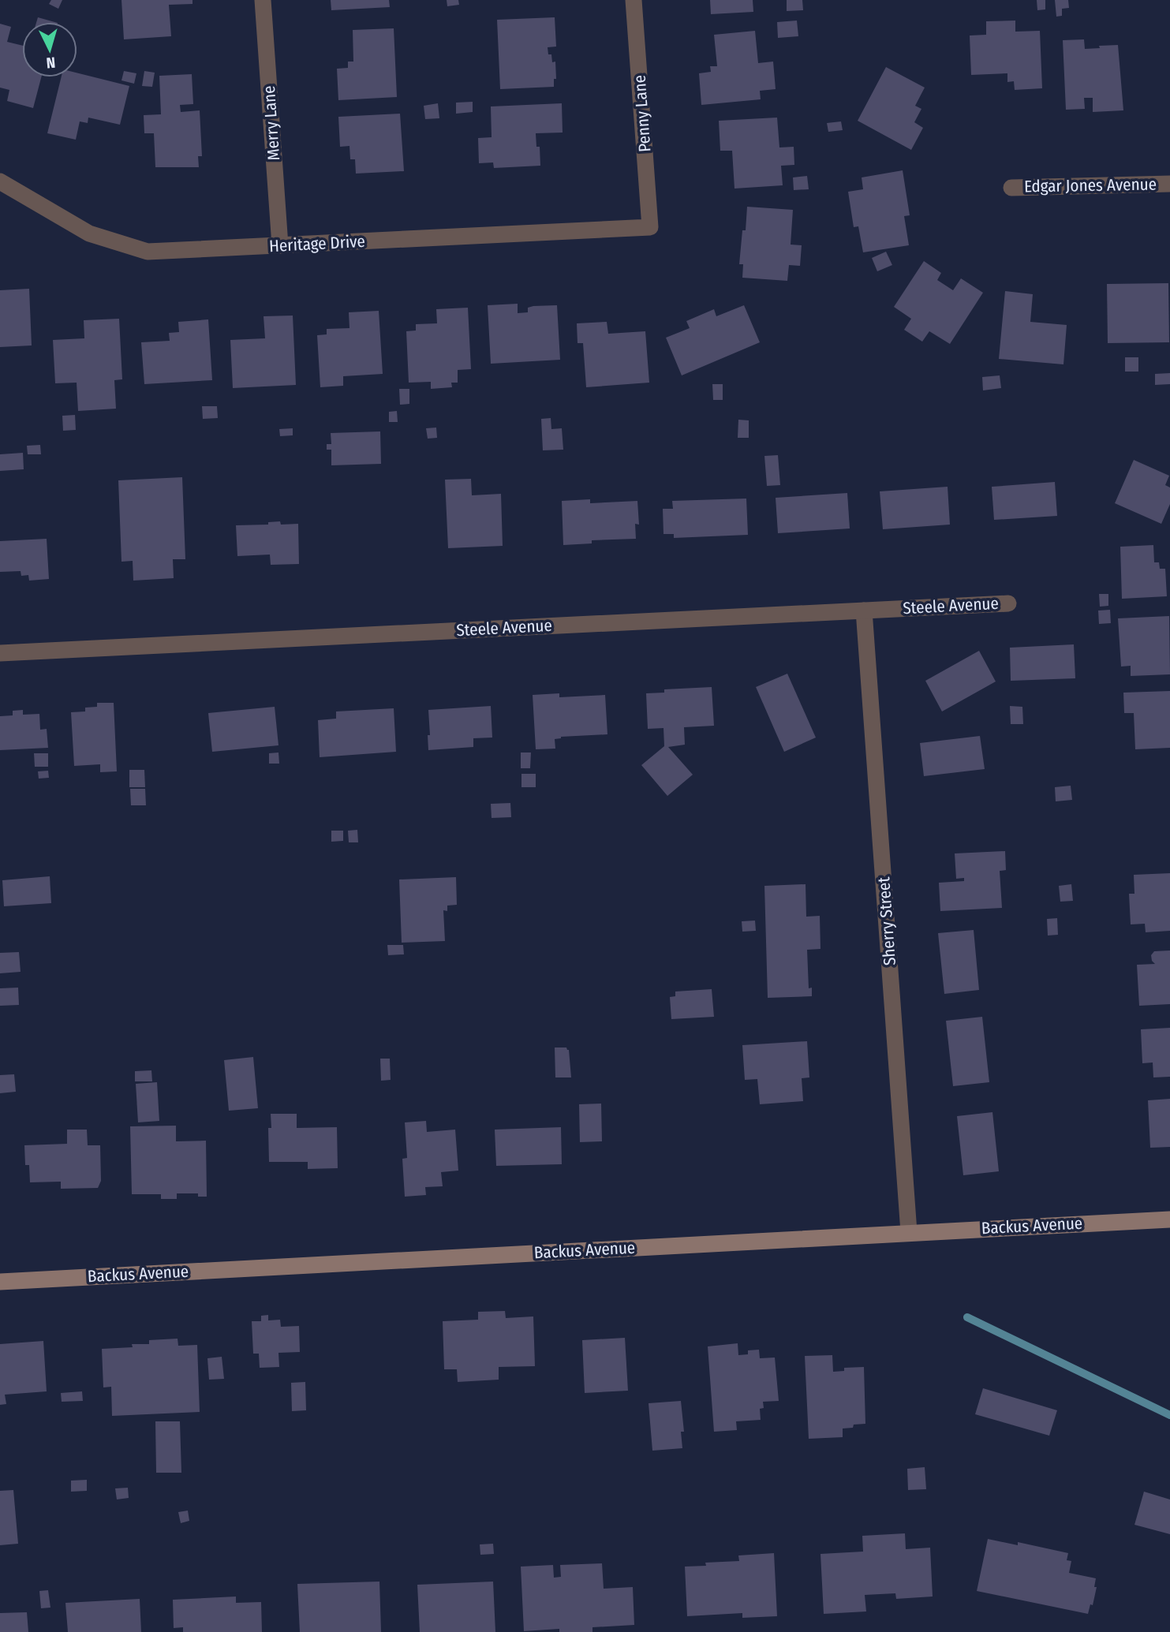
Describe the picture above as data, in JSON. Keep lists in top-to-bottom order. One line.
{"streets":{"street":["Penny Lane","Merry Lane","Edgar Jones Avenue","Heritage Drive","Steele Avenue","Sherry Street","Backus Avenue"]},"crossings":[["Penny Lane","Heritage Drive"],["Merry Lane","Heritage Drive"],["Steele Avenue","Sherry Street"],["Sherry Street","Backus Avenue"]],"north":"bottom"}
